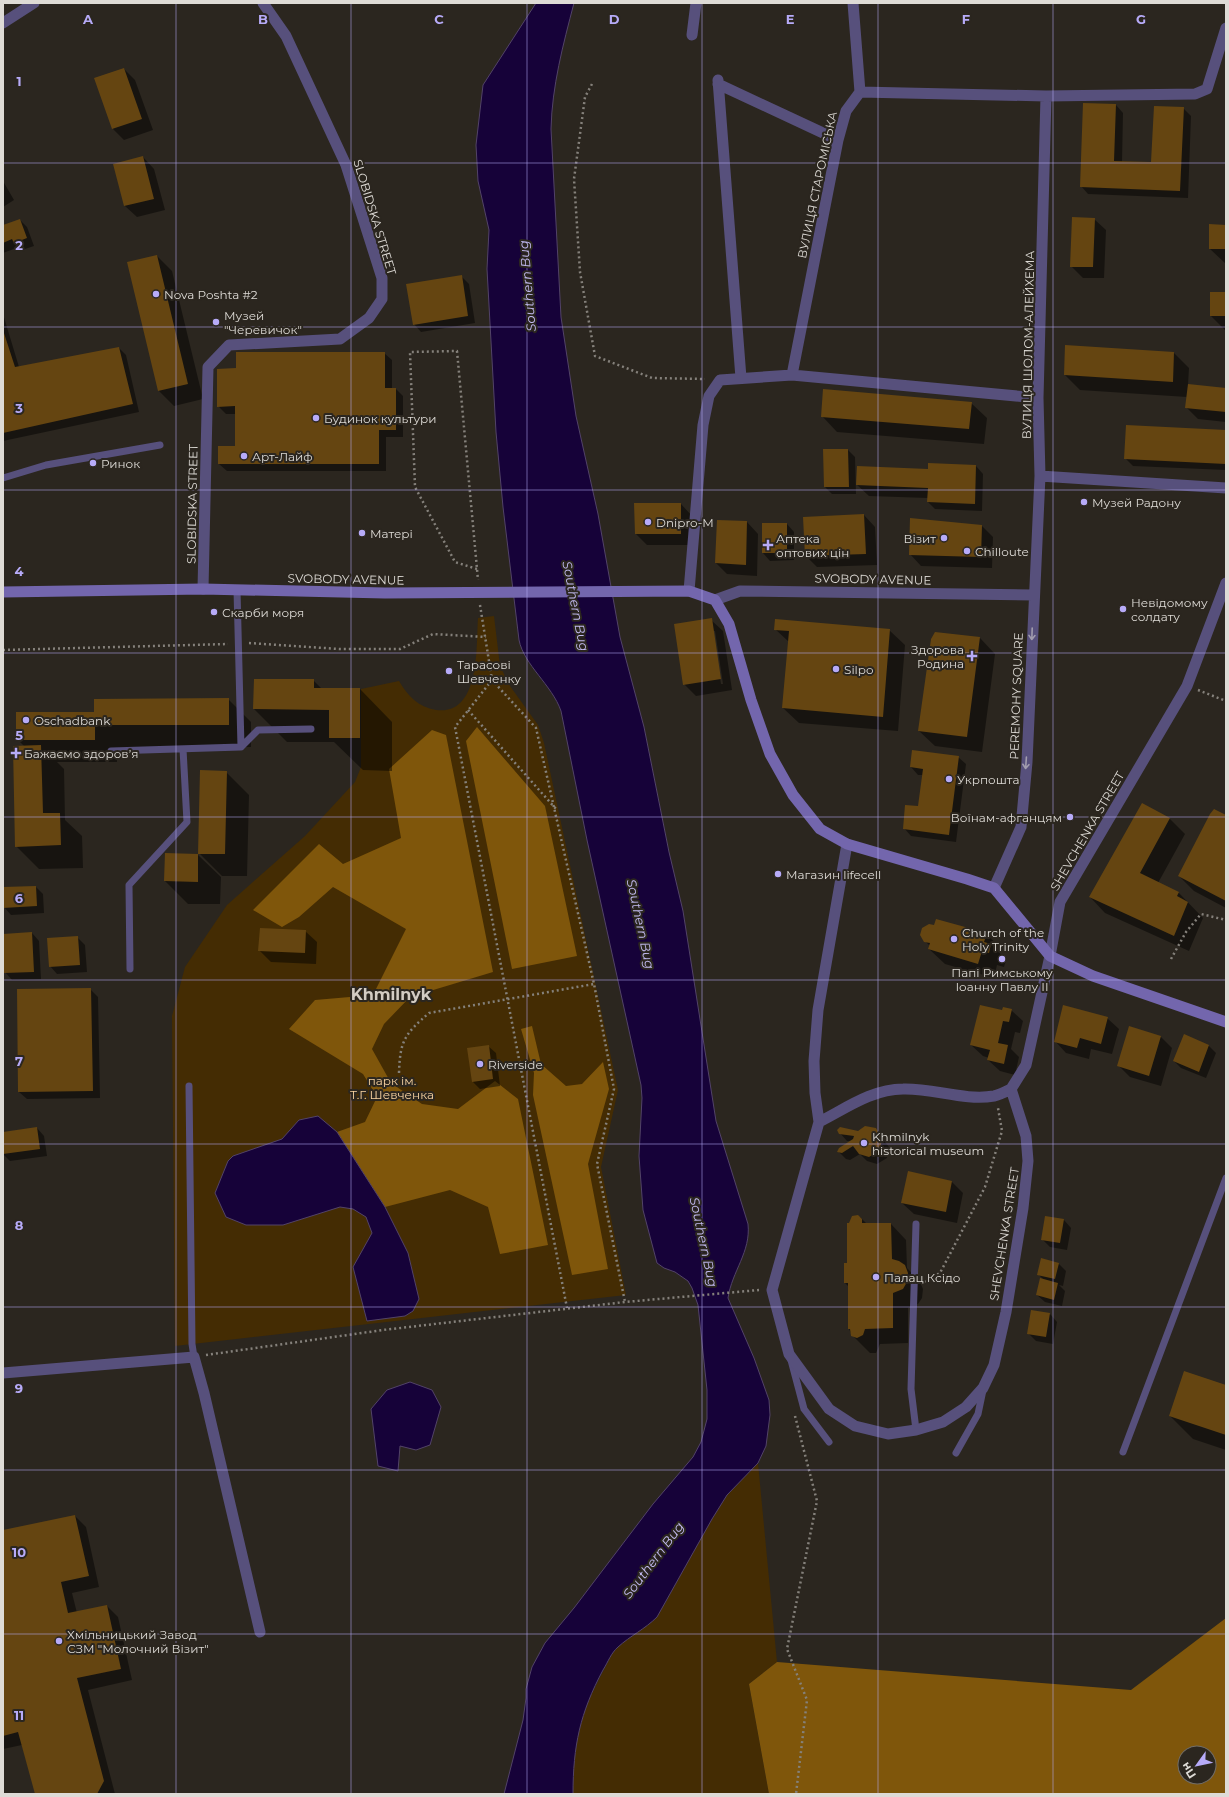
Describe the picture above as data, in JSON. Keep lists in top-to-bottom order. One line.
{"streets":{"main road":["SVOBODY AVENUE"],"street":["ВУЛИЦЯ СТАРОМІСЬКА","SLOBIDSKA STREET","ВУЛИЦЯ ШОЛОМ-АЛЕЙХЕМА","PEREMOHY SQUARE","SHEVCHENKA STREET"]},"crossings":[["SLOBIDSKA STREET","SVOBODY AVENUE"],["ВУЛИЦЯ ШОЛОМ-АЛЕЙХЕМА","SVOBODY AVENUE"],["ВУЛИЦЯ ШОЛОМ-АЛЕЙХЕМА","PEREMOHY SQUARE"],["SVOBODY AVENUE","PEREMOHY SQUARE"]],"one_way":["PEREMOHY SQUARE"],"districts":["Khmilnyk"],"water":["Southern Bug"],"parks":["парк ім. Т.Г. Шевченка"],"places":{"other":["Nova Poshta #2","Музей \"Черевичок\"","Будинок культури","Арт-Лайф","Ринок","Музей Радону","Dnipro-M","Матері","Візит","Chilloute","Невідомому солдату","Скарби моря","Silpo","Тарасові Шевченку","Oschadbank","Укрпошта","Воїнам-афганцям","Магазин lifecell","Church of the Holy Trinity","Папі Римському Іоанну Павлу II","Riverside","Khmilnyk historical museum","Палац Ксідо","Хмільницький Завод СЗМ \"Молочний Візит\""],"health":["Аптека оптових цін","Здорова Родина","Бажаємо здоров’я"]},"north":"bottom left","grid":{"columns":["A","B","C","D","E","F","G"],"rows":["1","2","3","4","5","6","7","8","9","10","11"]}}
